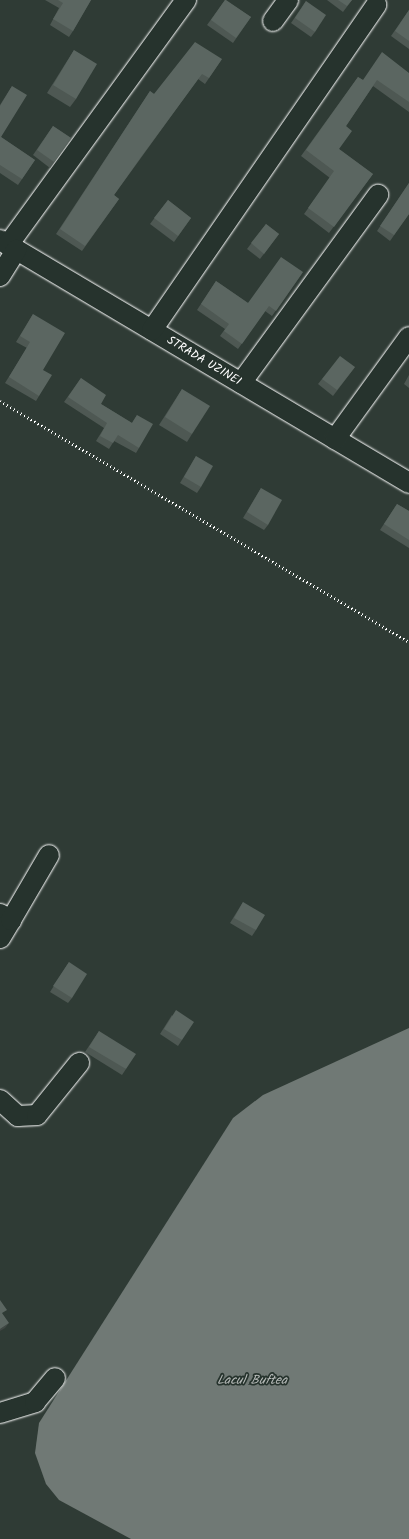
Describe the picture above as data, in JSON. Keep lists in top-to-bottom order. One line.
{"streets":{"street":["STRADA UZINEI"]},"water":["Lacul Buftea"]}
